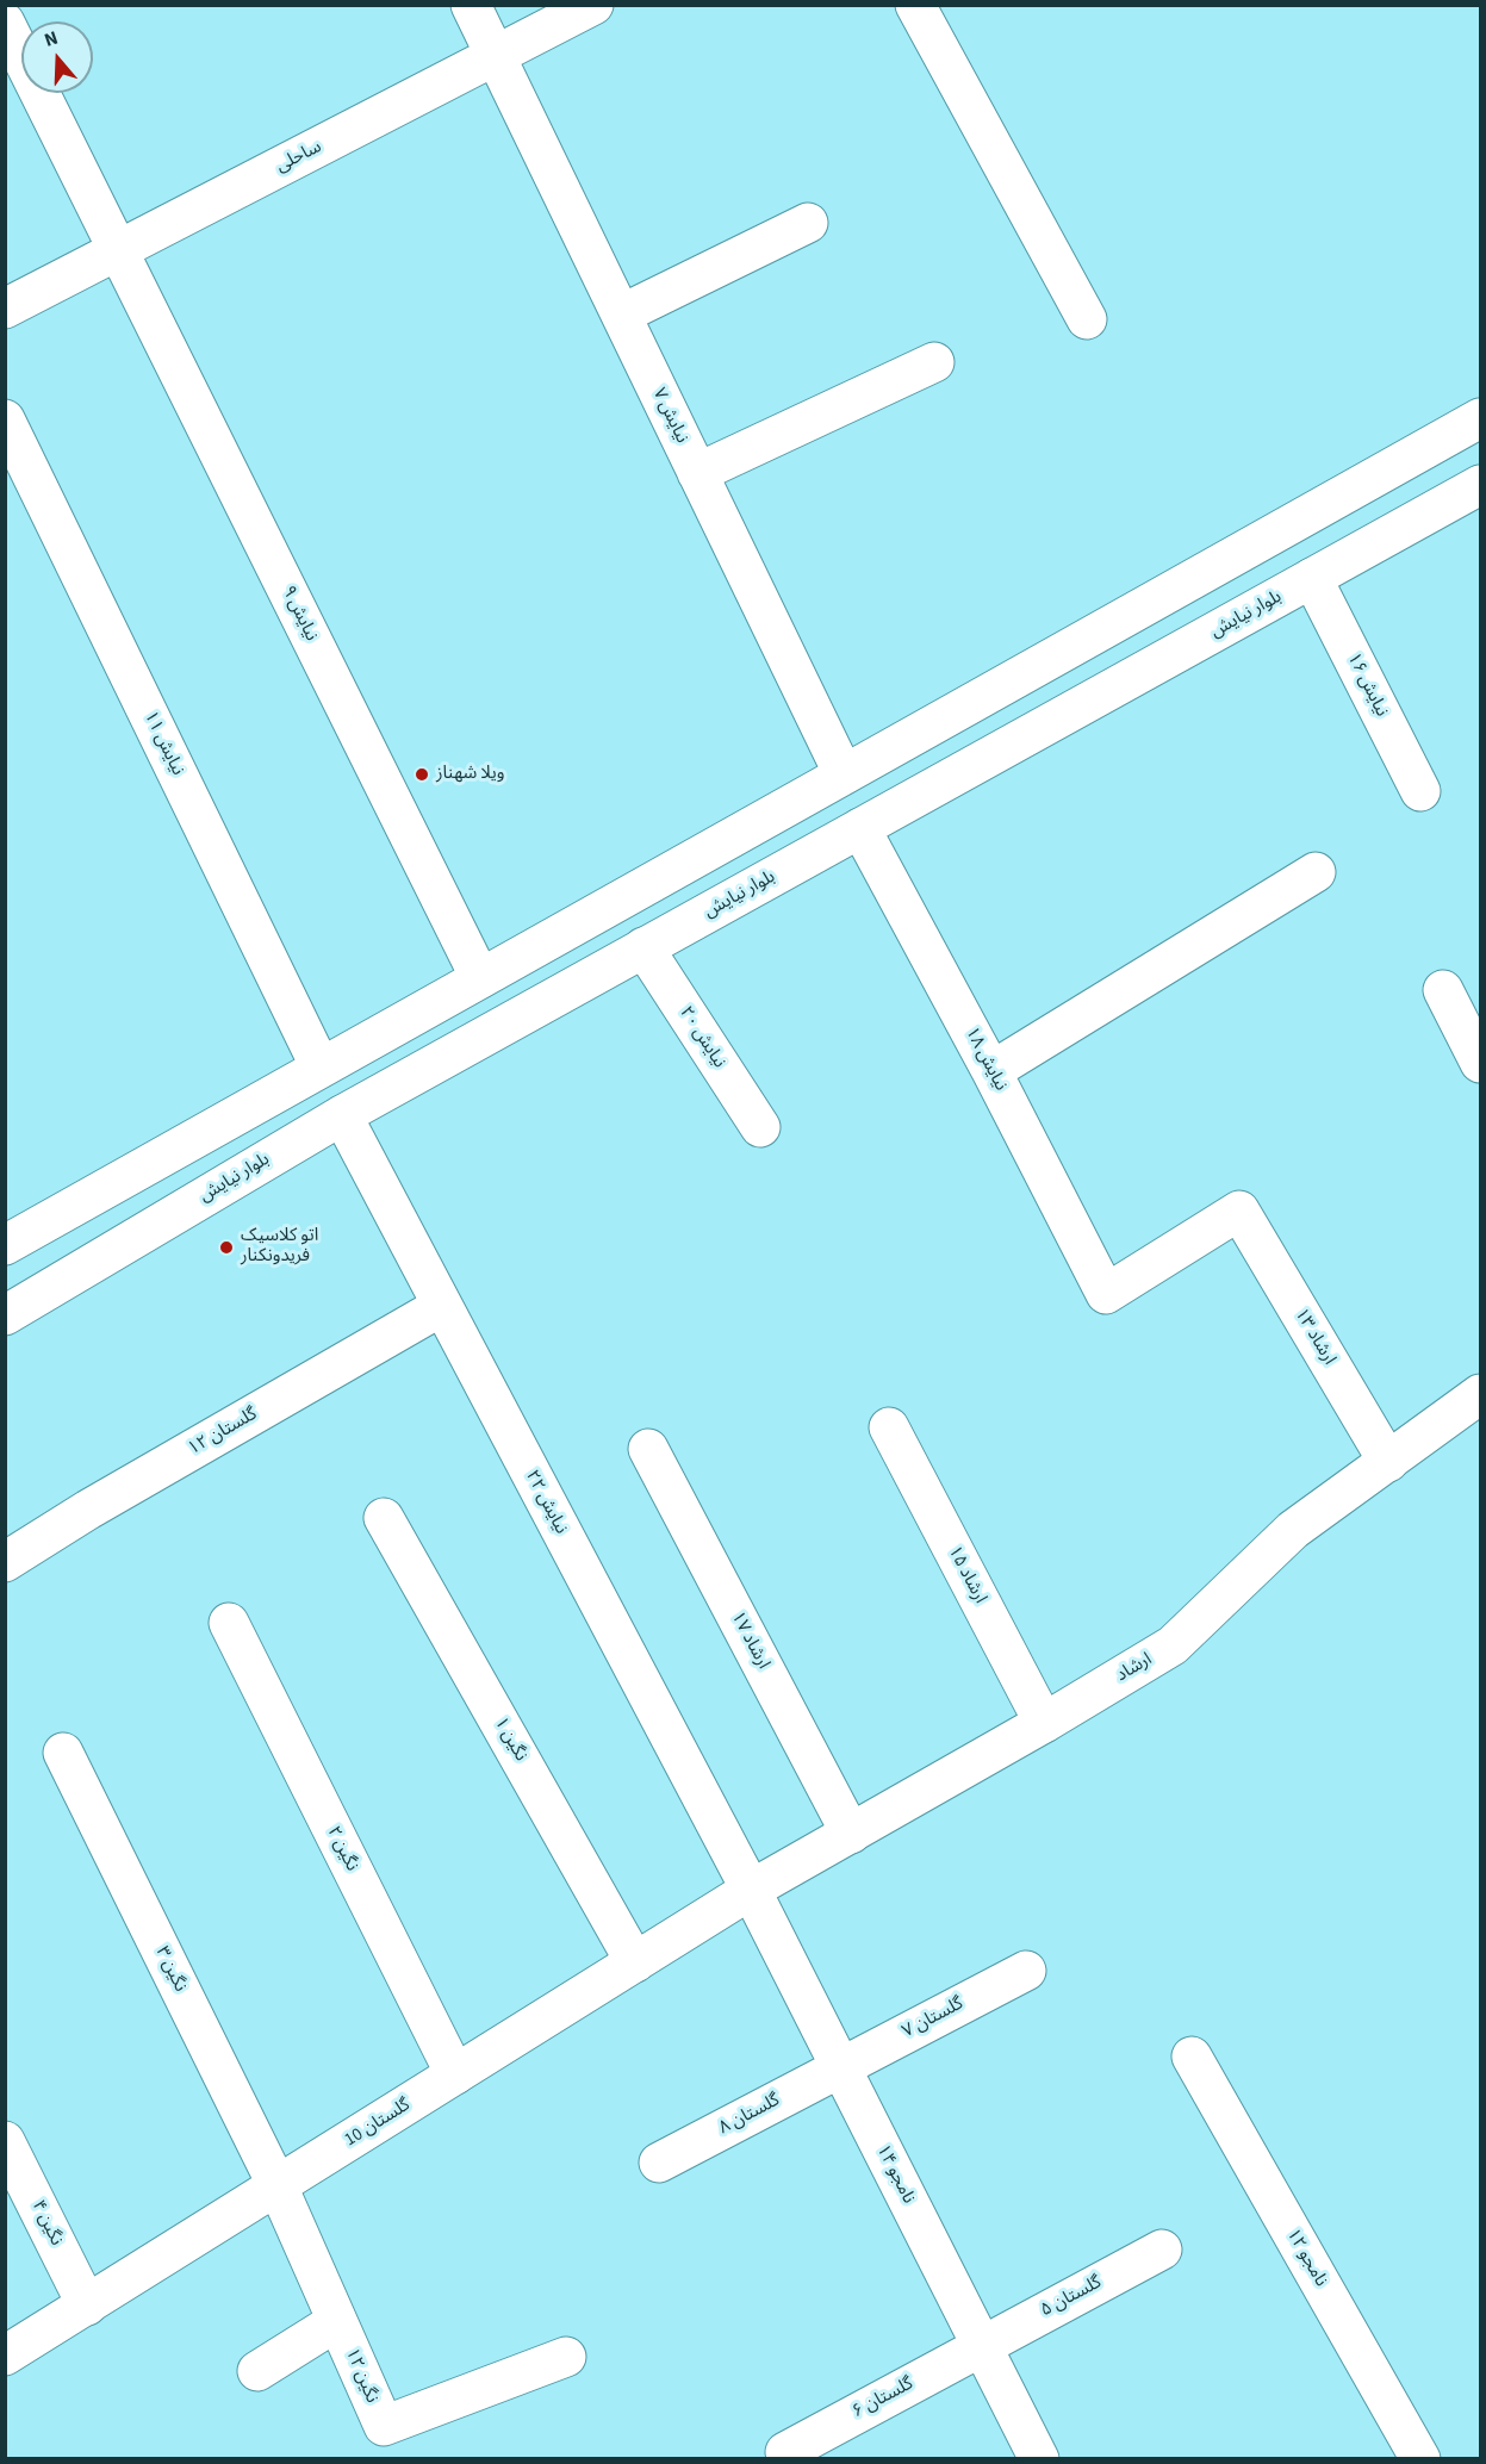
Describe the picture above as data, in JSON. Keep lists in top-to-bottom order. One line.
{"streets":{"street":["ساحلی","نیایش ۷","نیایش ۹","بلوار نیایش","نیایش ۱۶","نیایش ۱۱","نیایش ۲۰","نیایش ۱۸","ارشاد ۱۳","گلستان ۱۲","نیایش ۲۲","ارشاد ۱۵","ارشاد ۱۷","ارشاد","نگین ۱","نگین ۲","نگین ۳","گلستان ۷","گلستان ۸","گلستان 10","نامجو ۱۴","نگین ۴","نامجو ۱۲","گلستان ۵","نگین ۱۲","گلستان ۶"]},"crossings":[["ساحلی","نیایش ۷"],["ساحلی","نیایش ۹"],["بلوار نیایش","نیایش ۱۶"],["بلوار نیایش","نیایش ۲۰"],["بلوار نیایش","نیایش ۱۸"],["بلوار نیایش","نیایش ۲۲"],["نیایش ۱۸","ارشاد ۱۳"],["ارشاد ۱۳","ارشاد"],["گلستان ۱۲","نیایش ۲۲"],["نیایش ۲۲","ارشاد"],["نیایش ۲۲","گلستان 10"],["نیایش ۲۲","نامجو ۱۴"],["ارشاد ۱۵","ارشاد"],["ارشاد ۱۷","ارشاد"],["ارشاد","گلستان 10"],["ارشاد","نامجو ۱۴"],["نگین ۱","گلستان 10"],["نگین ۲","گلستان 10"],["نگین ۳","گلستان 10"],["نگین ۳","نگین ۱۲"],["گلستان ۷","گلستان ۸"],["گلستان ۷","نامجو ۱۴"],["گلستان ۸","نامجو ۱۴"],["گلستان 10","نامجو ۱۴"],["گلستان 10","نگین ۴"],["گلستان 10","نگین ۱۲"],["نامجو ۱۴","گلستان ۵"],["نامجو ۱۴","گلستان ۶"],["گلستان ۵","گلستان ۶"]],"places":["ویلا شهناز","اتو کلاسیک فریدونکنار"],"north":"top"}
